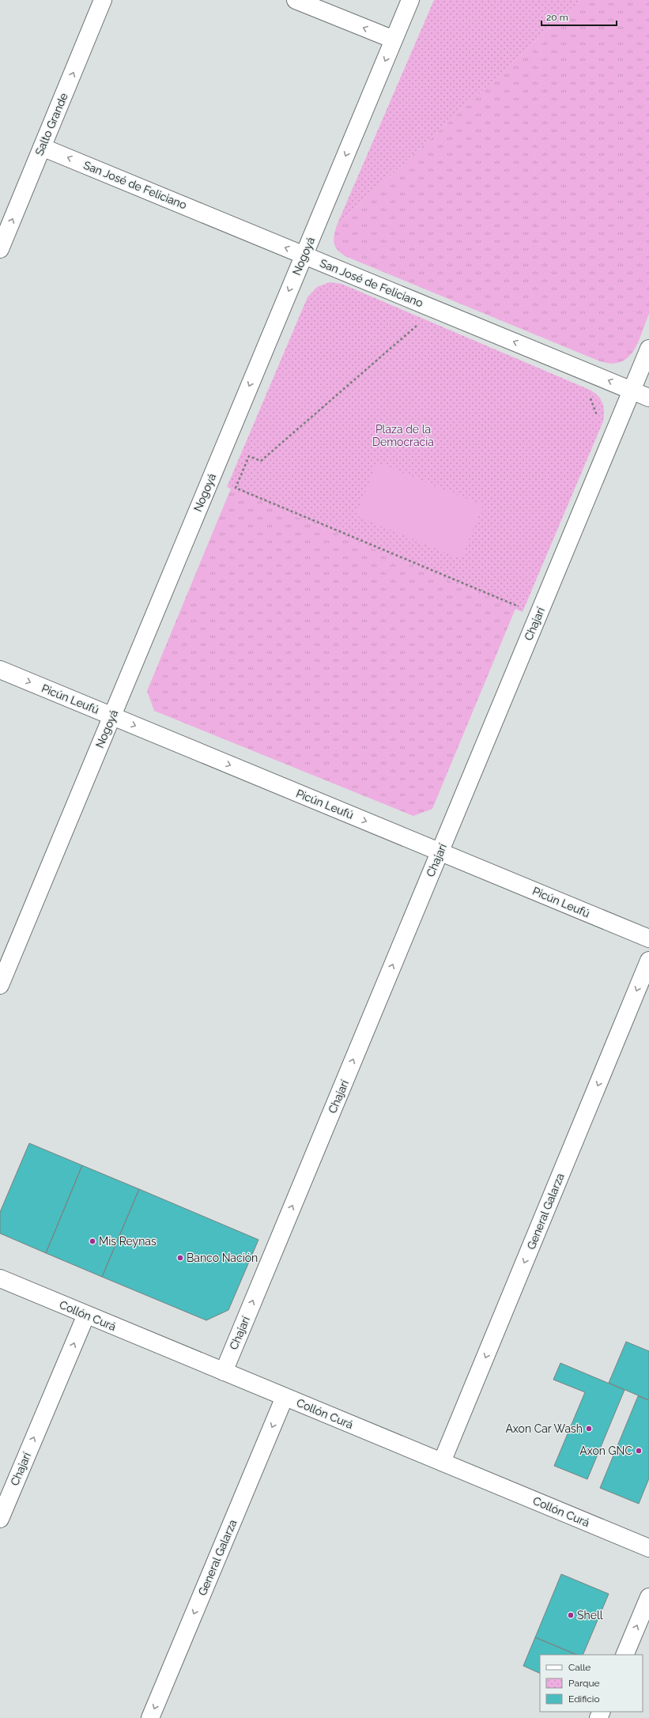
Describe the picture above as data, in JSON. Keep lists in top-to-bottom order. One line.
{"streets":{"street":["Salto Grande","San José de Feliciano","Nogoyá","Chajarí","Picún Leufú","General Galarza","Collón Curá"]},"crossings":[["Salto Grande","San José de Feliciano"],["San José de Feliciano","Nogoyá"],["San José de Feliciano","Chajarí"],["Nogoyá","Picún Leufú"],["Chajarí","Picún Leufú"],["Chajarí","Collón Curá"],["General Galarza","Collón Curá"]],"one_way":["Salto Grande","San José de Feliciano","Nogoyá","Chajarí","Picún Leufú","General Galarza"],"parks":["Plaza de la Democracia"],"places":["Mis Reynas","Banco Nación","Axon Car Wash","Axon GNC","Shell"],"legend":["Calle","Parque","Edificio"],"scale_bar":"20 m"}
